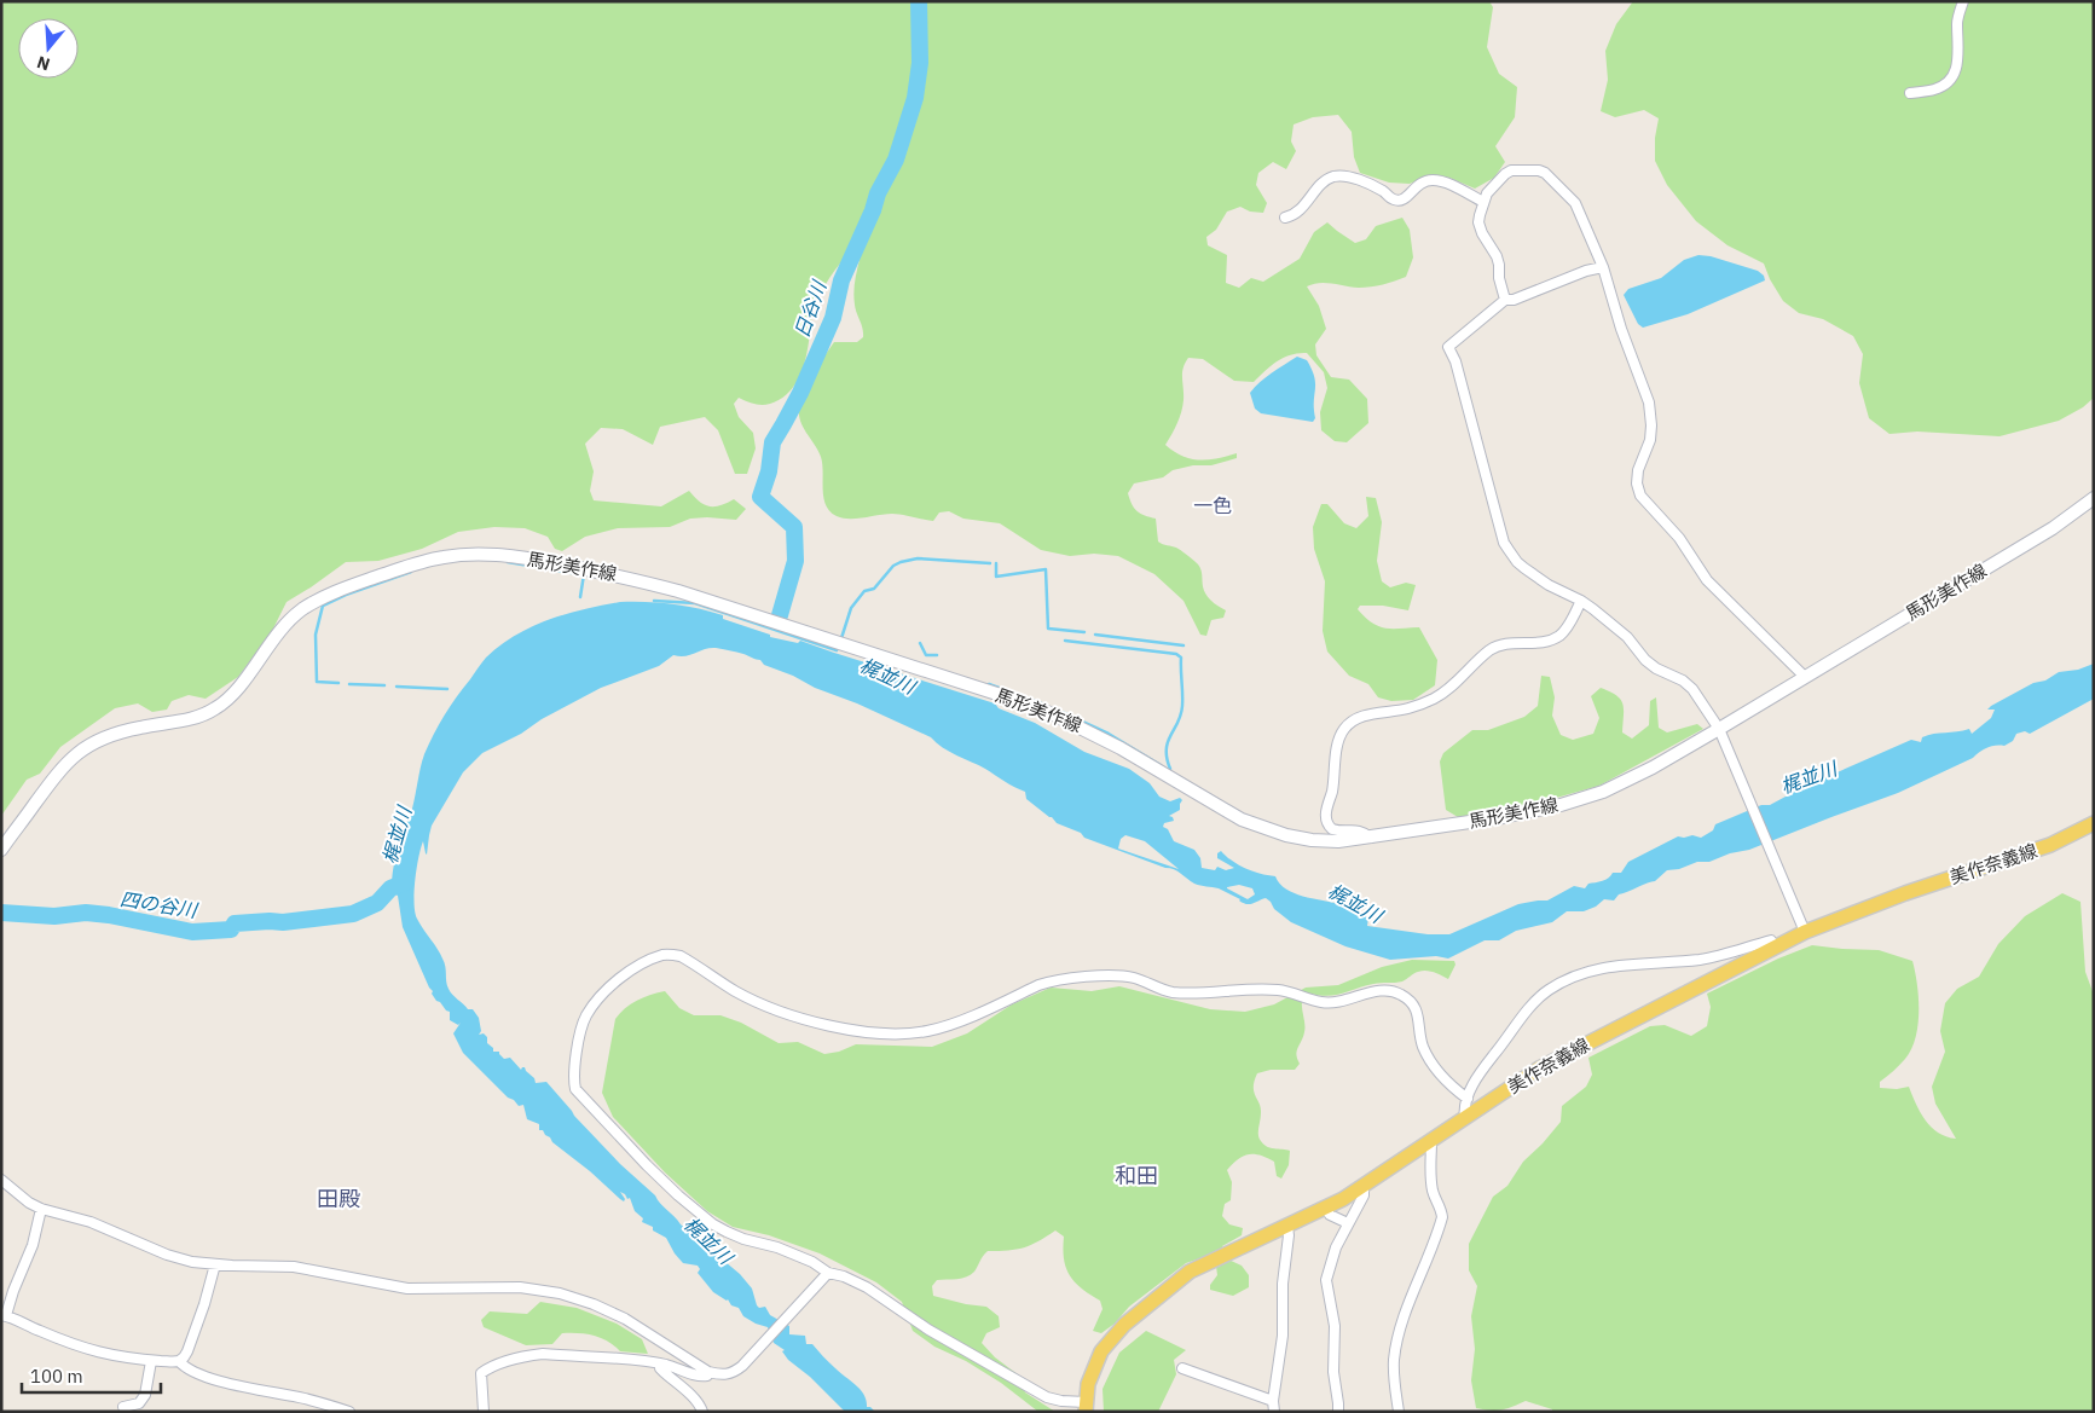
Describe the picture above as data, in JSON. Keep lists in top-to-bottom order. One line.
{"streets":{"main road":["馬形美作線","美作奈義線"]},"districts":["一色","和田","田殿"],"water":["日谷川","梶並川","四の谷川"],"scale_bar":"100 m","north":"bottom"}
